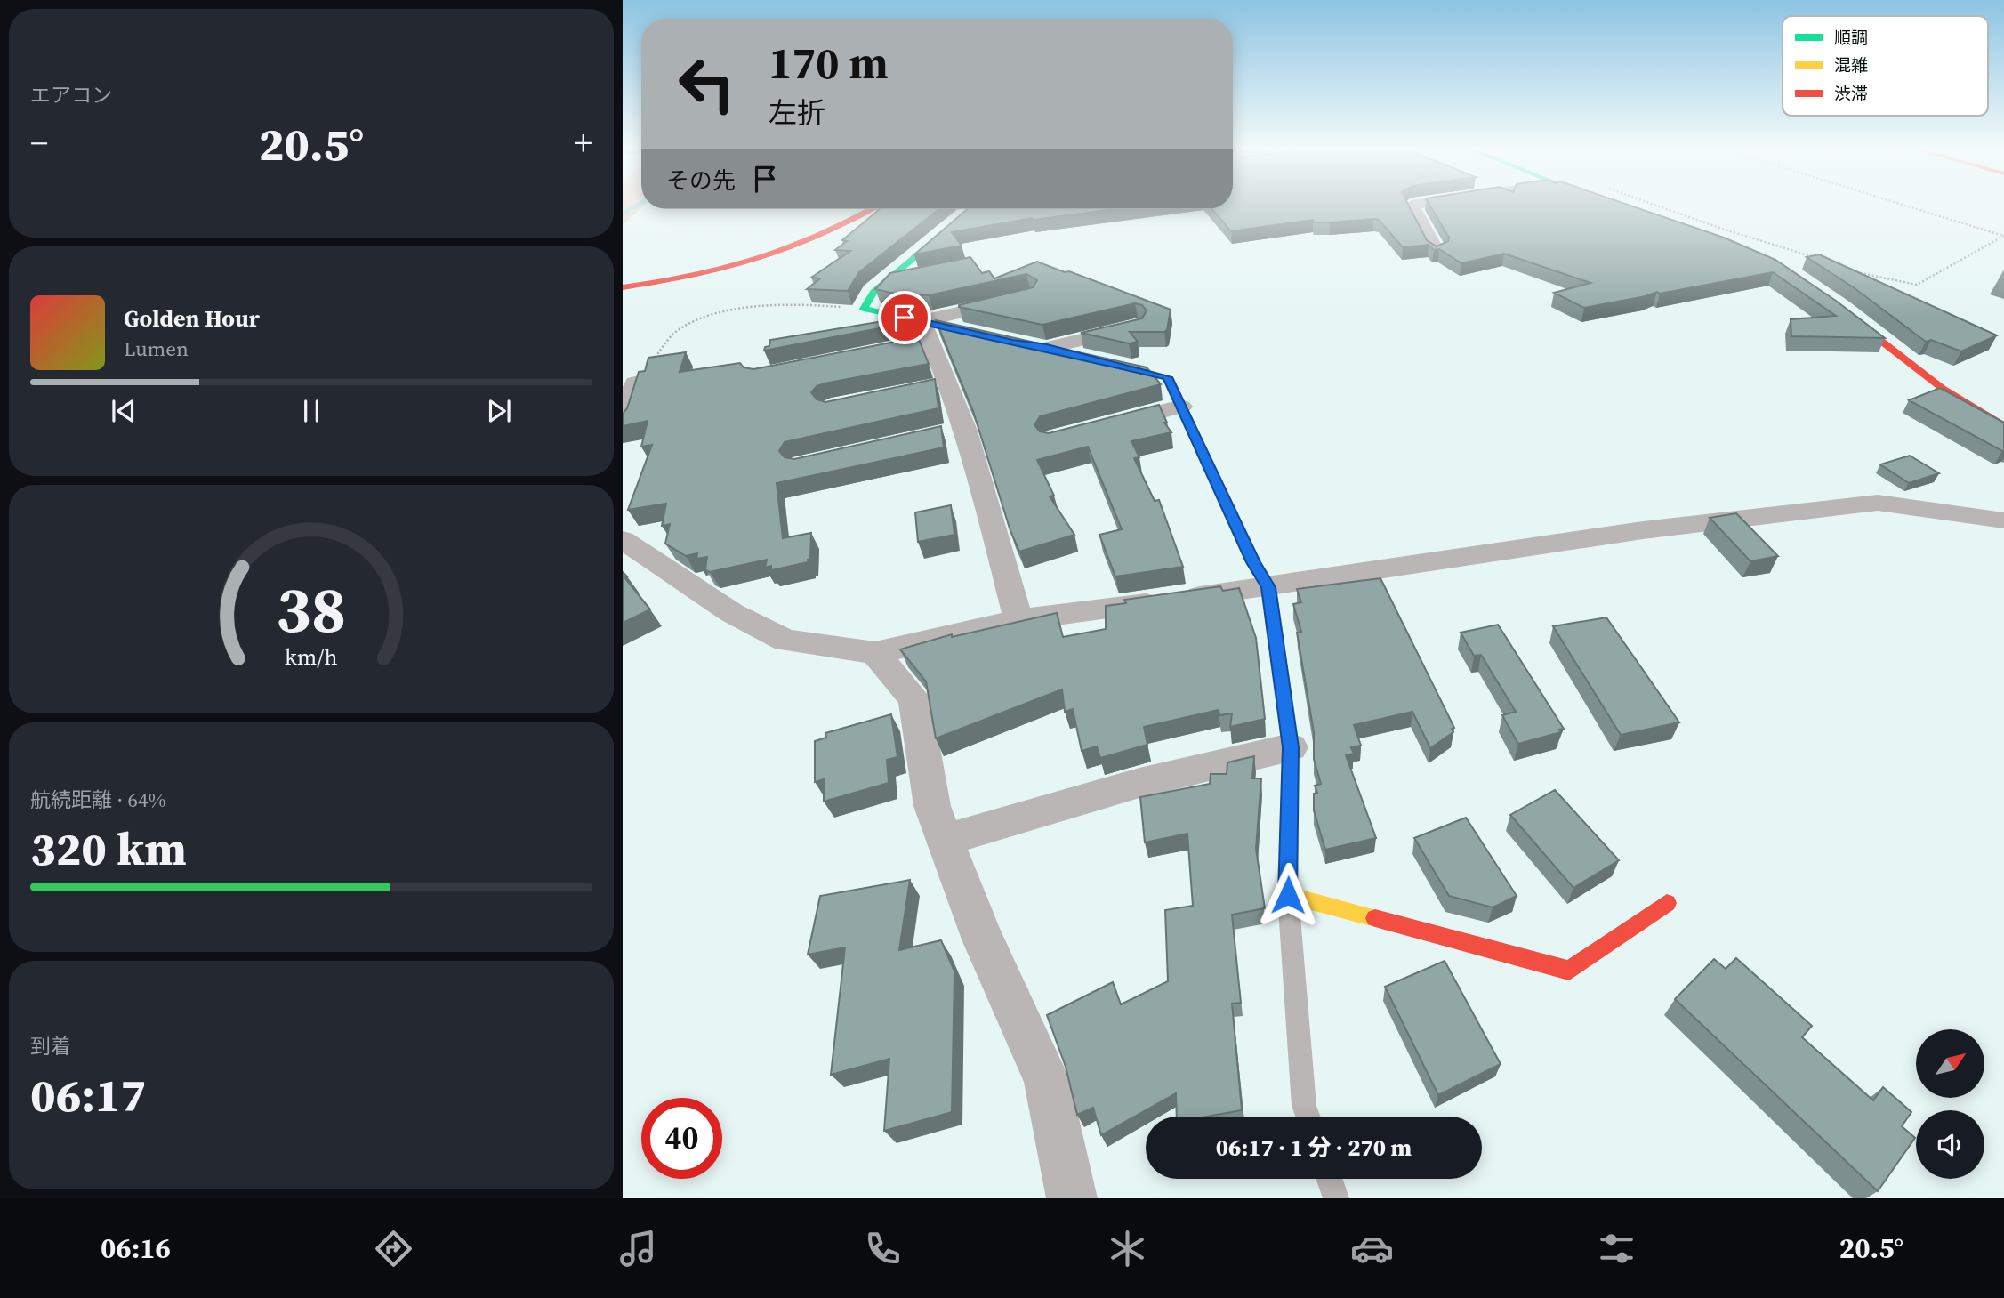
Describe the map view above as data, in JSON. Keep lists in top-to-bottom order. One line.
{"legend":["順調","混雑","渋滞"],"north":"top right","page":{"tile":["エアコン",["航続距離 · 64%","320 km"],["到着","06:17"]],"turn":["170 m","左折"],"heat":["−","20.5°","+"],"then":"その先","song":["Golden Hour","Lumen"],"limit":"40","trip":"06:17 · 1 分 · 270 m","tabs":["06:16","20.5°"],"gauge":["38","km/h"]}}
